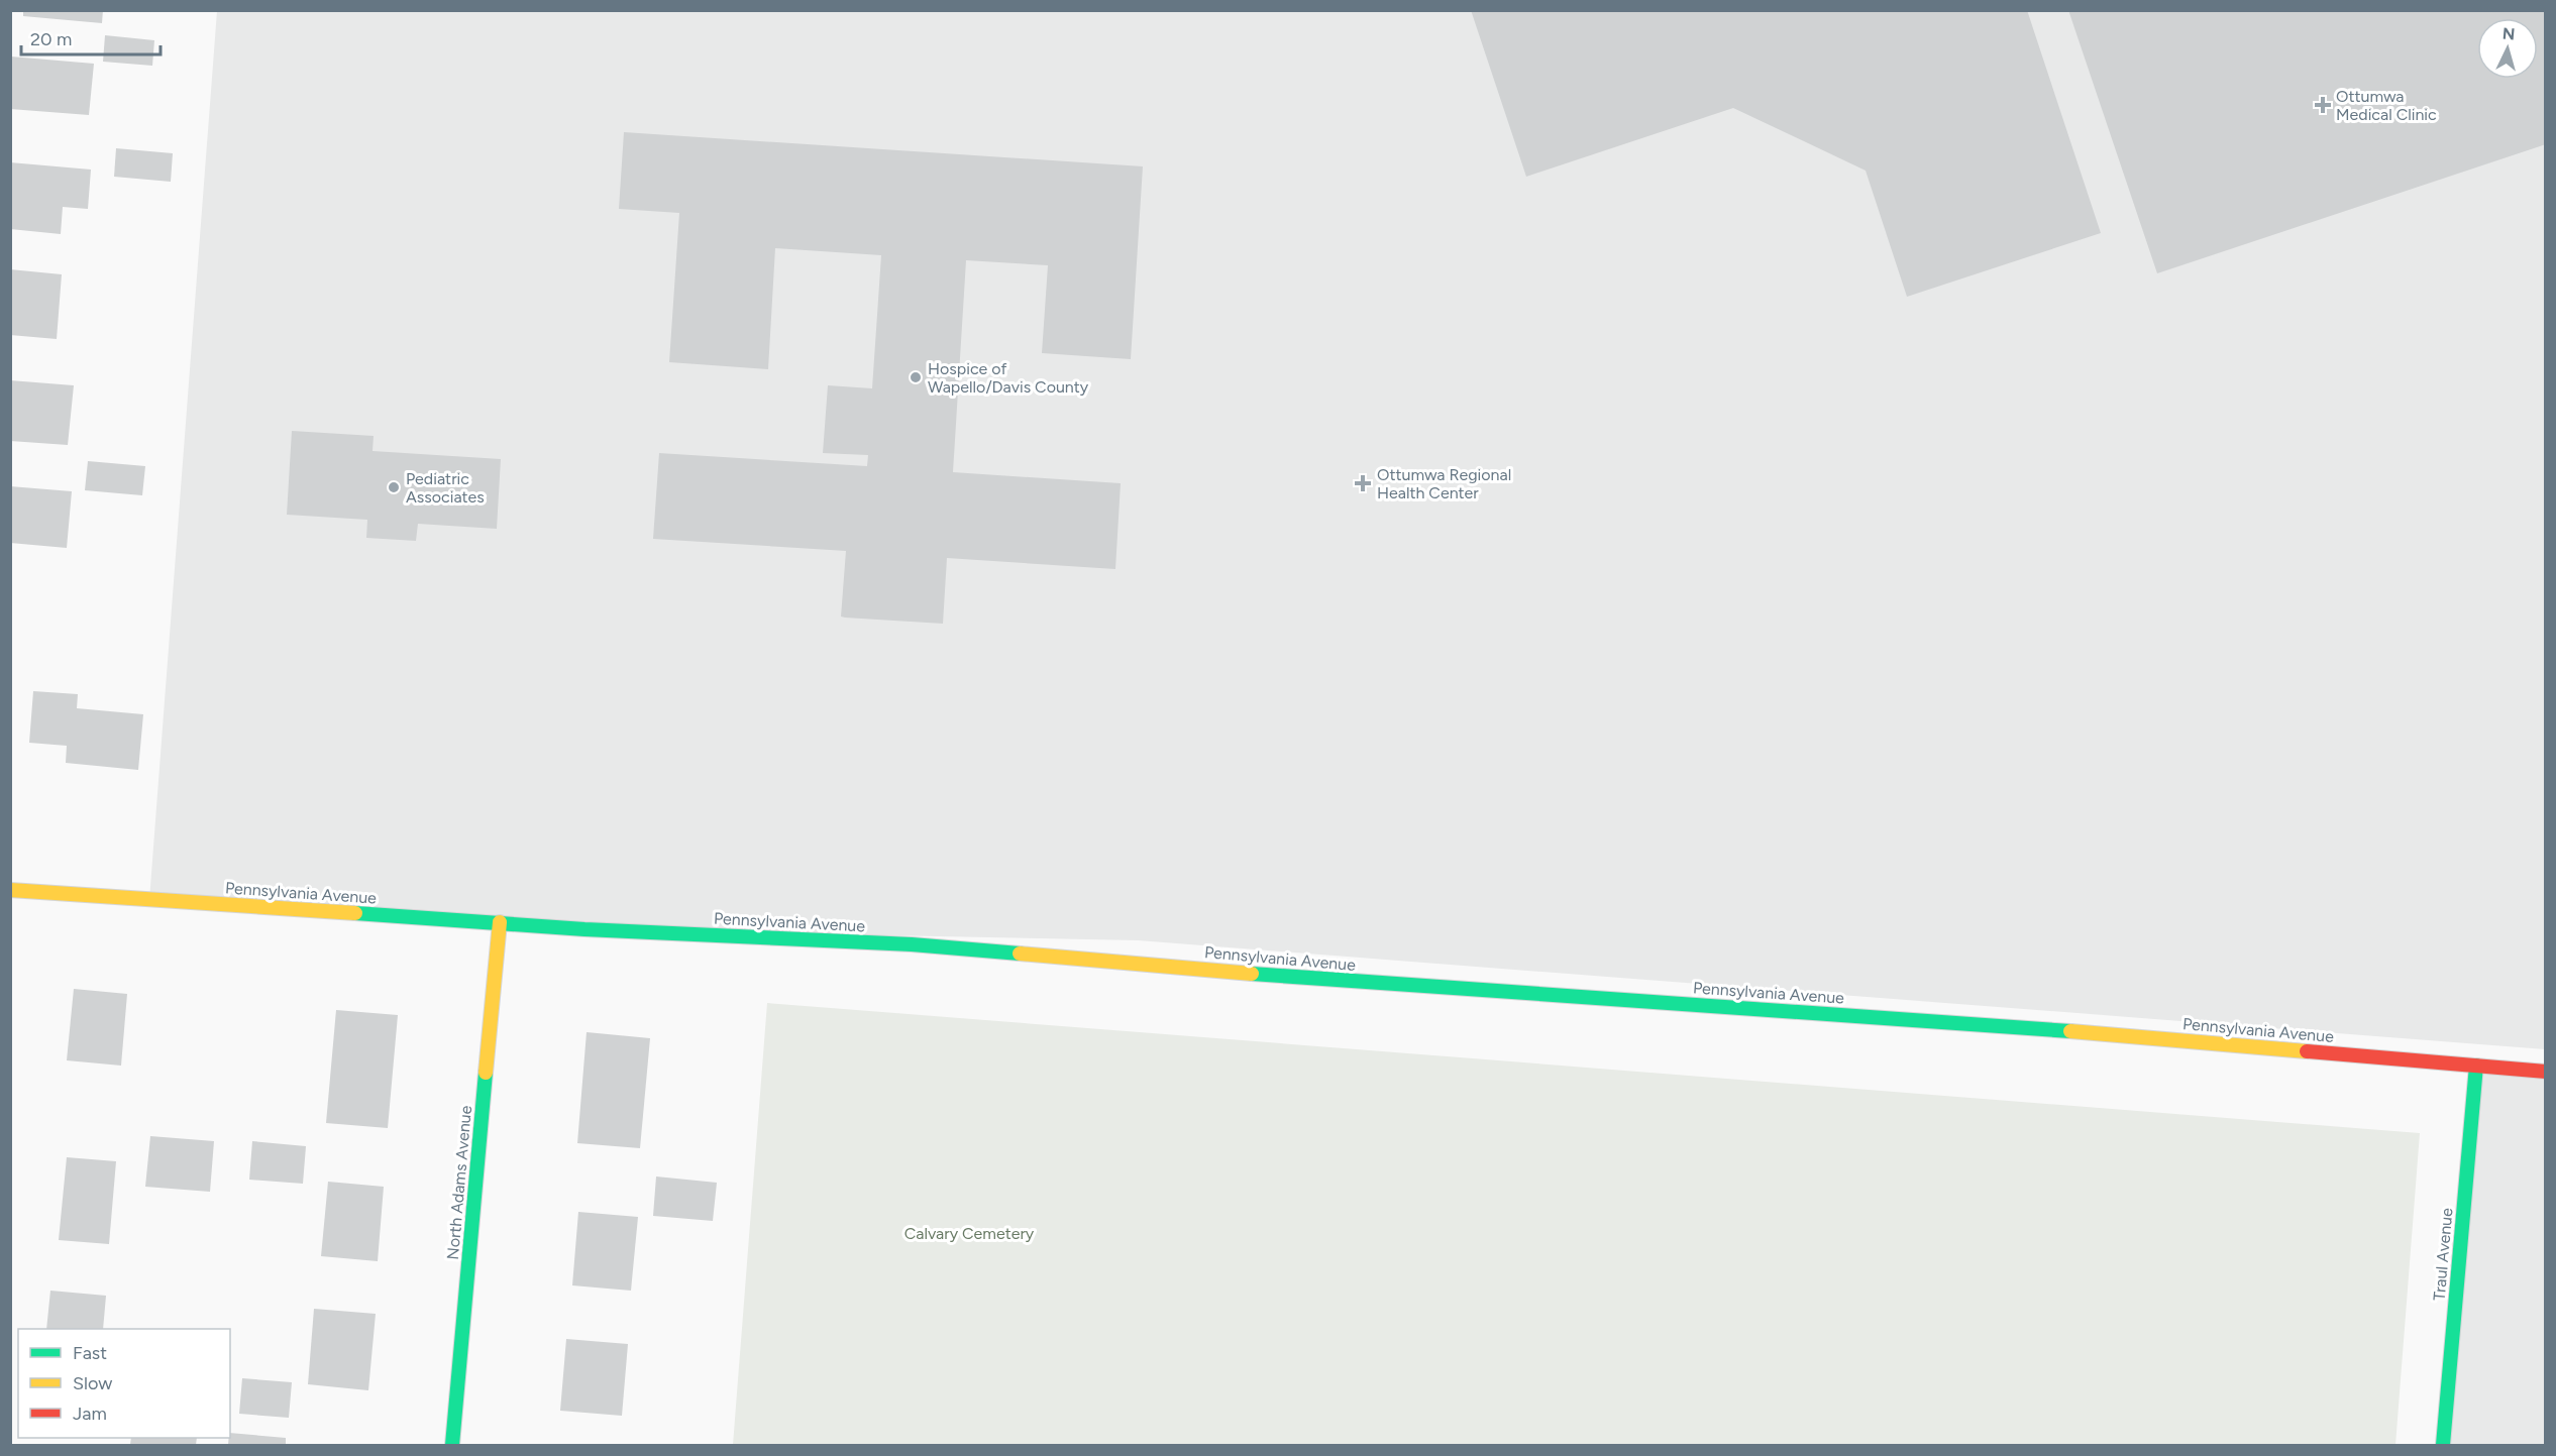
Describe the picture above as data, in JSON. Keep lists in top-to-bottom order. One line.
{"streets":{"main road":["Pennsylvania Avenue","North Adams Avenue","Traul Avenue"]},"crossings":[["Pennsylvania Avenue","North Adams Avenue"],["Pennsylvania Avenue","Traul Avenue"]],"parks":["Calvary Cemetery"],"places":{"health":["Ottumwa Medical Clinic","Ottumwa Regional Health Center"],"other":["Hospice of Wapello/Davis County","Pediatric Associates"]},"legend":["Fast","Slow","Jam"],"scale_bar":"20 m","north":"top"}
